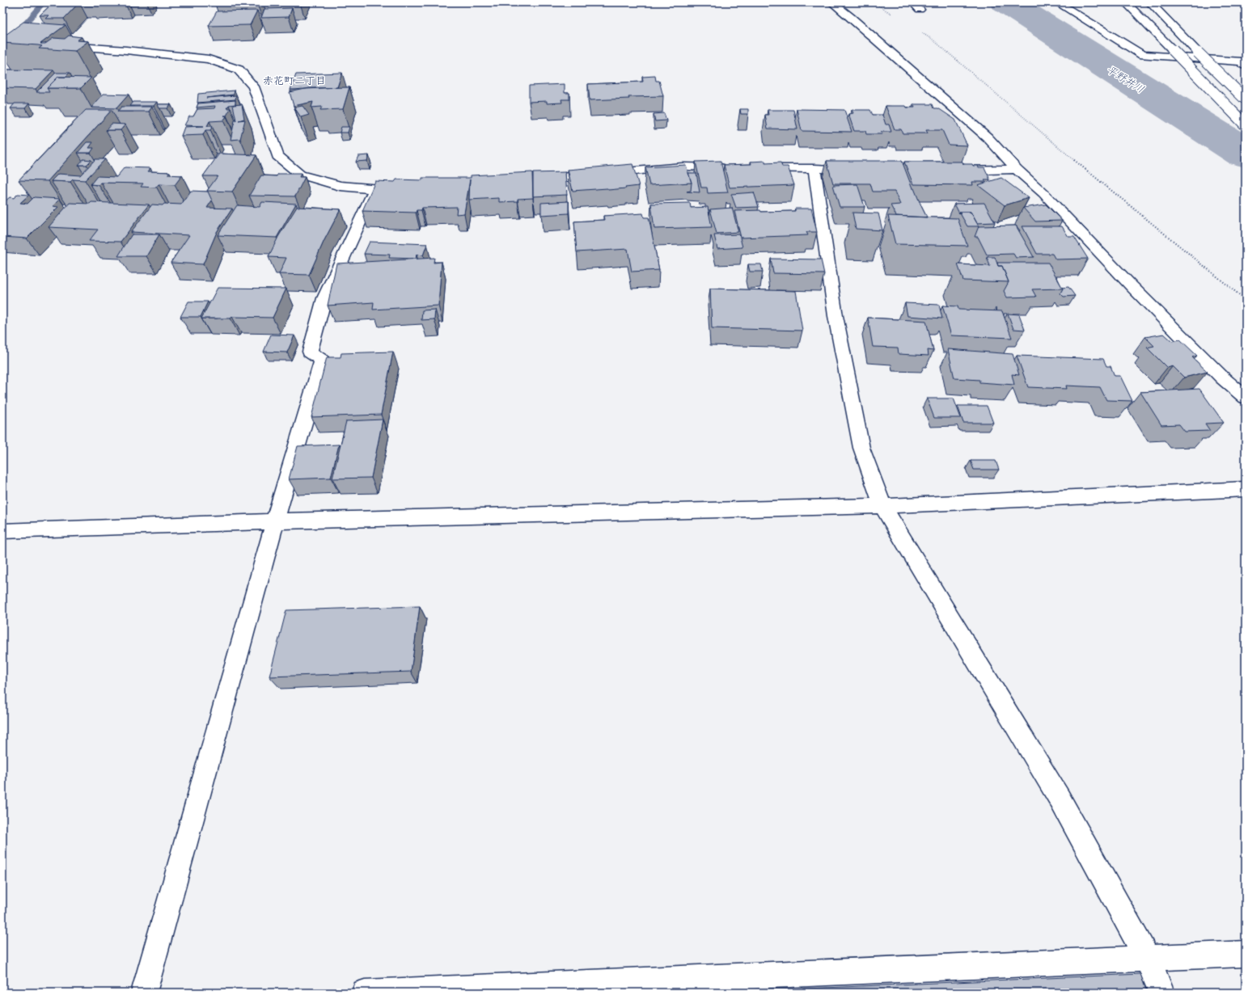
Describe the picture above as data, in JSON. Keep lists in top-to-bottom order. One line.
{"districts":["赤花町二丁目"],"water":["平野井川"]}
